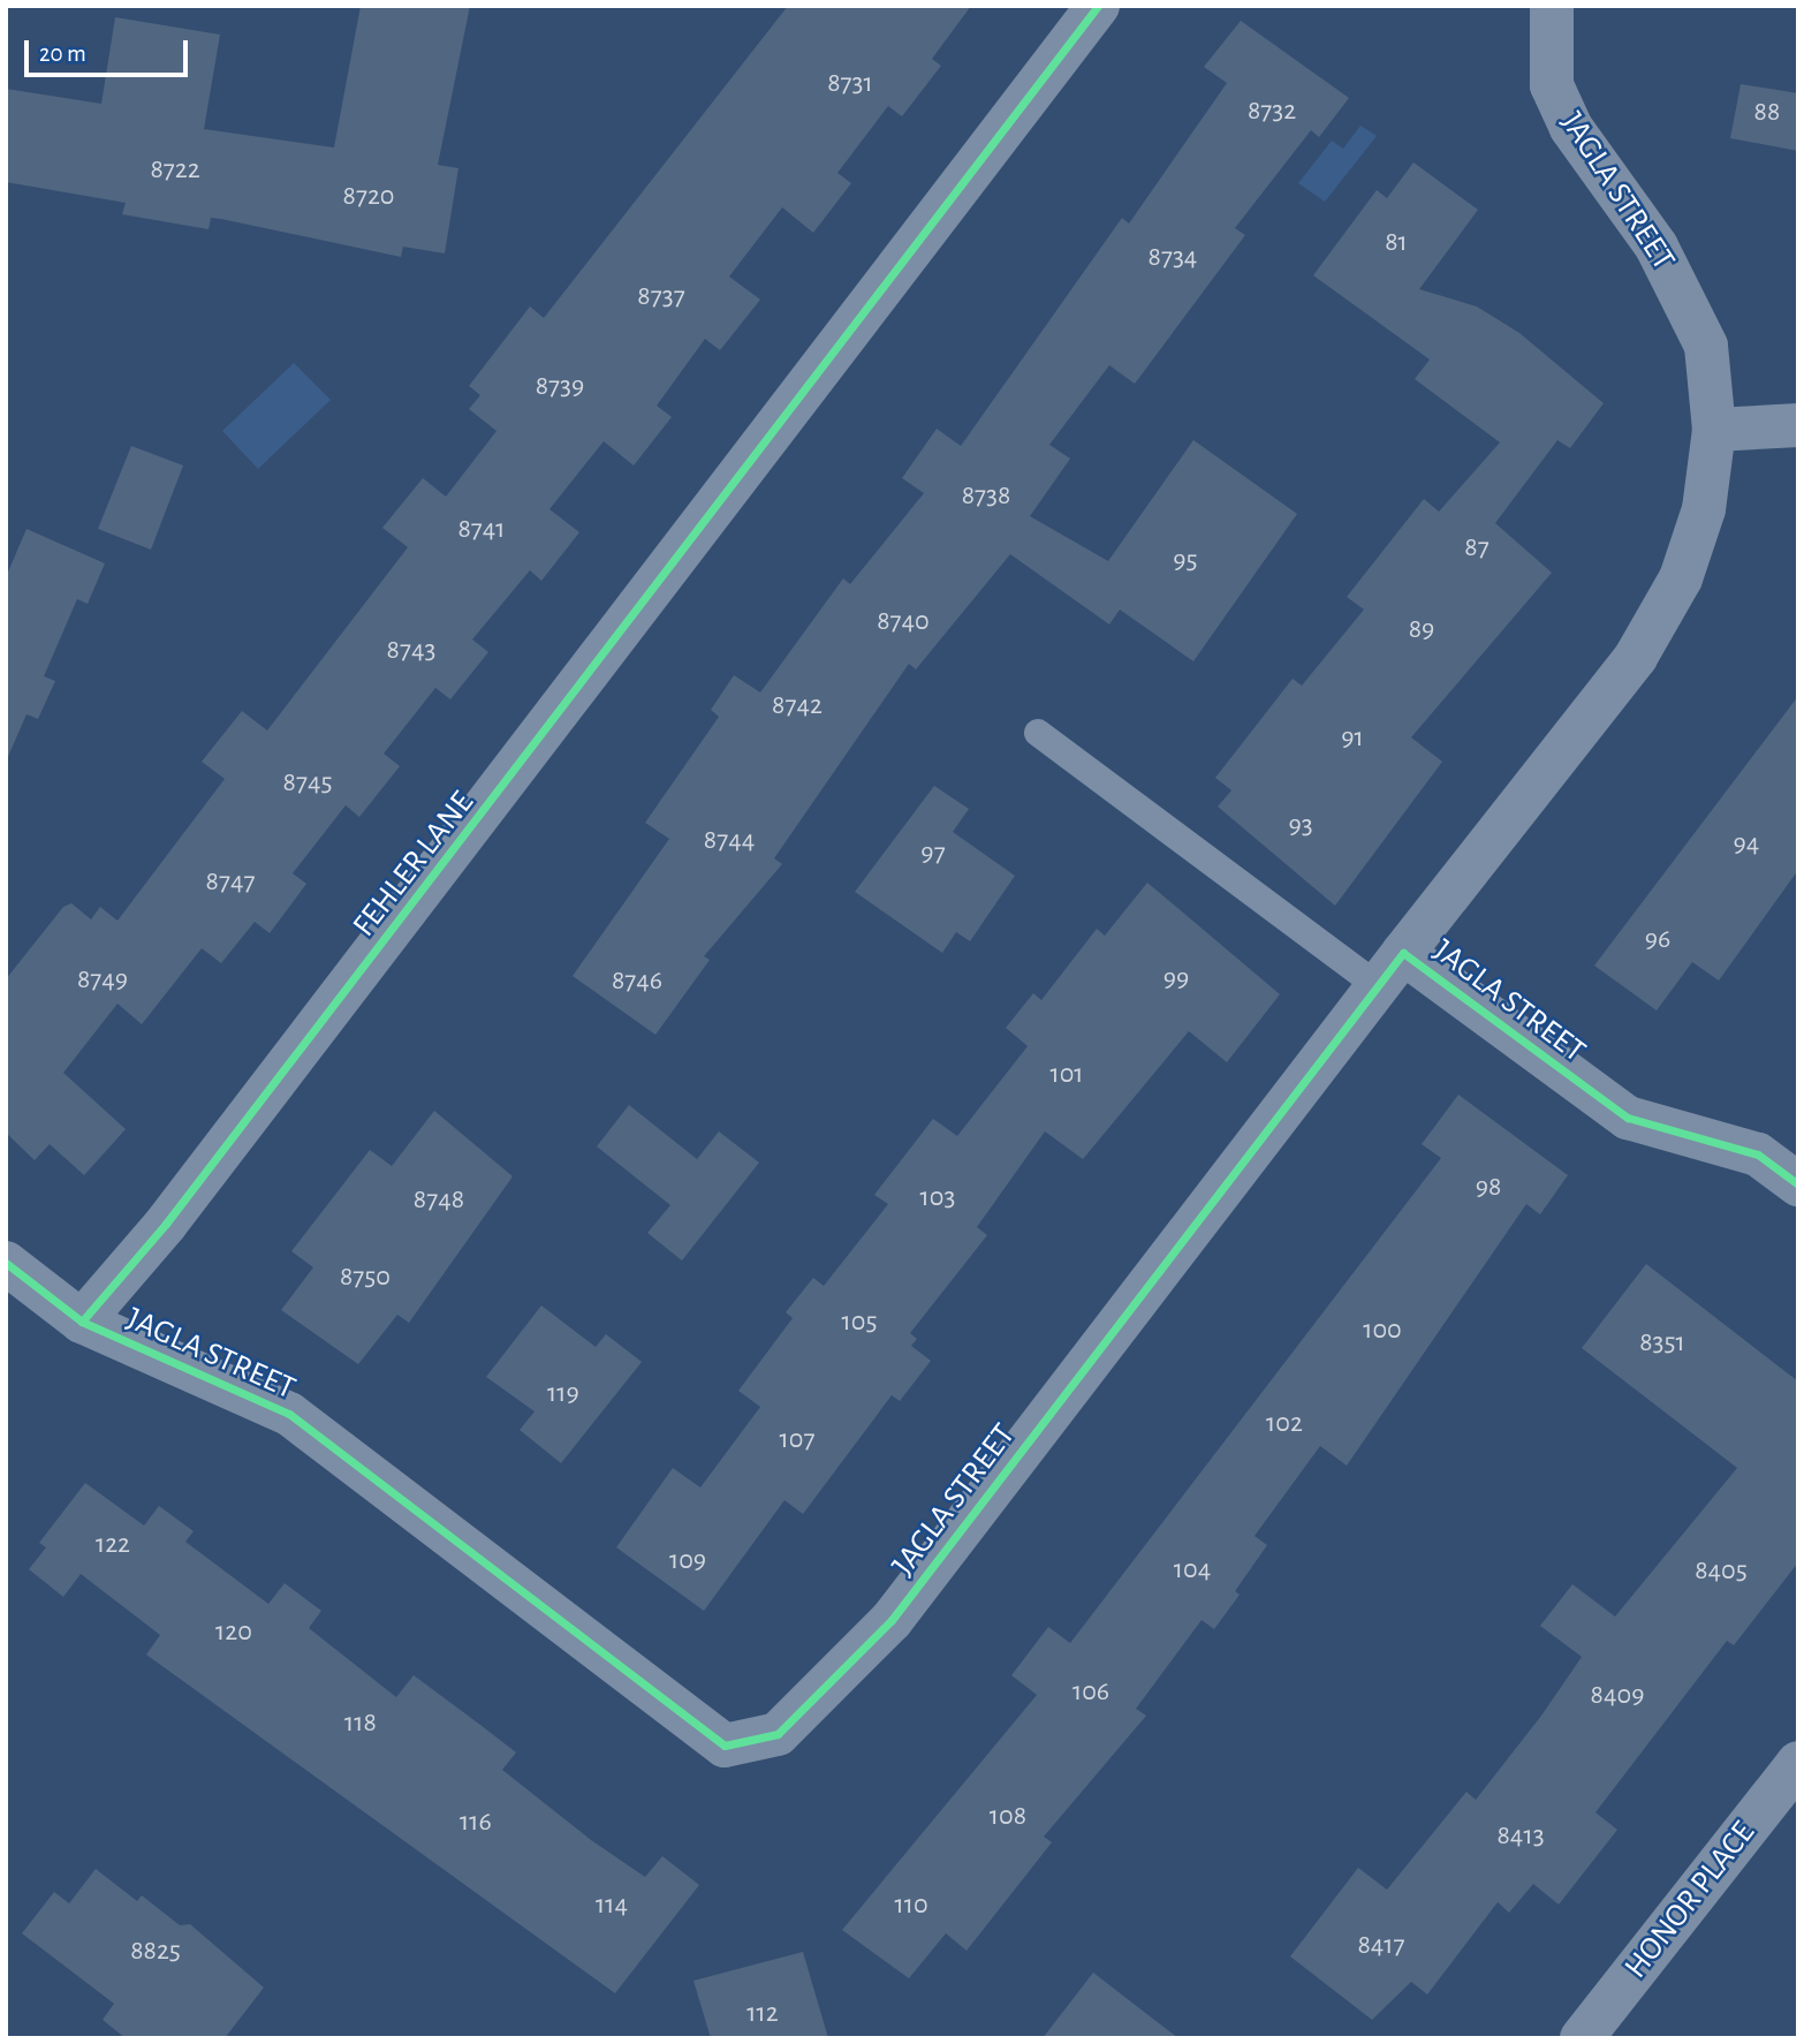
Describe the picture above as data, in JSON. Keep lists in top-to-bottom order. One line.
{"streets":{"street":["JAGLA STREET","FEHLER LANE","HONOR PLACE"]},"crossings":[["JAGLA STREET","FEHLER LANE"]],"house_numbers":["8731","8732","88","8722","8720","81","8734","8737","8739","8738","8741","87","95","8740","89","8743","8742","91","8745","93","8744","94","97","8747","96","99","8749","8746","101","98","103","8748","8750","105","100","8351","119","102","107","122","109","104","8405","120","106","8409","118","108","116","8413","114","110","8417","8825","112"],"scale_bar":"20 m"}
